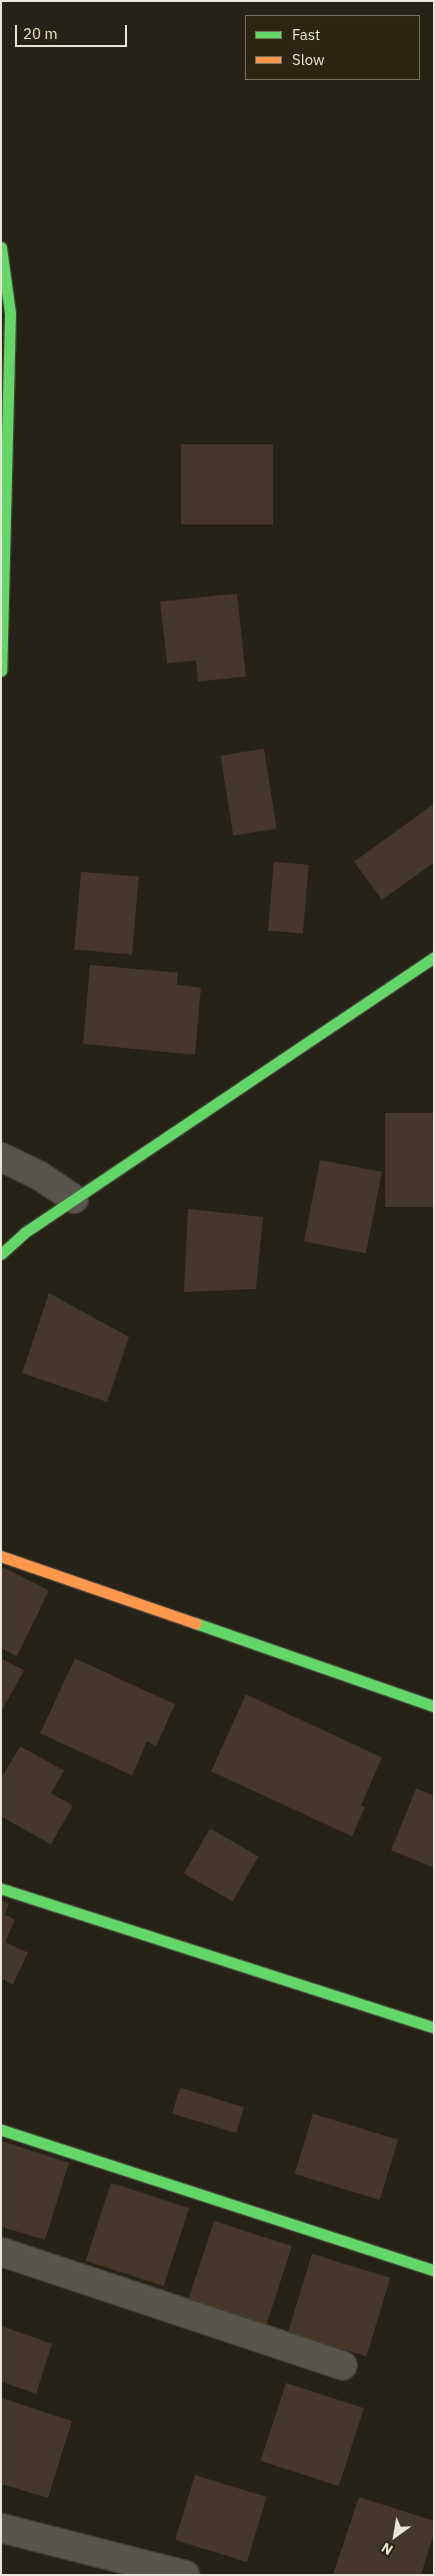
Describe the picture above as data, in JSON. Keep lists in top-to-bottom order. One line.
{"legend":["Fast","Slow"],"scale_bar":"20 m","north":"bottom left"}
